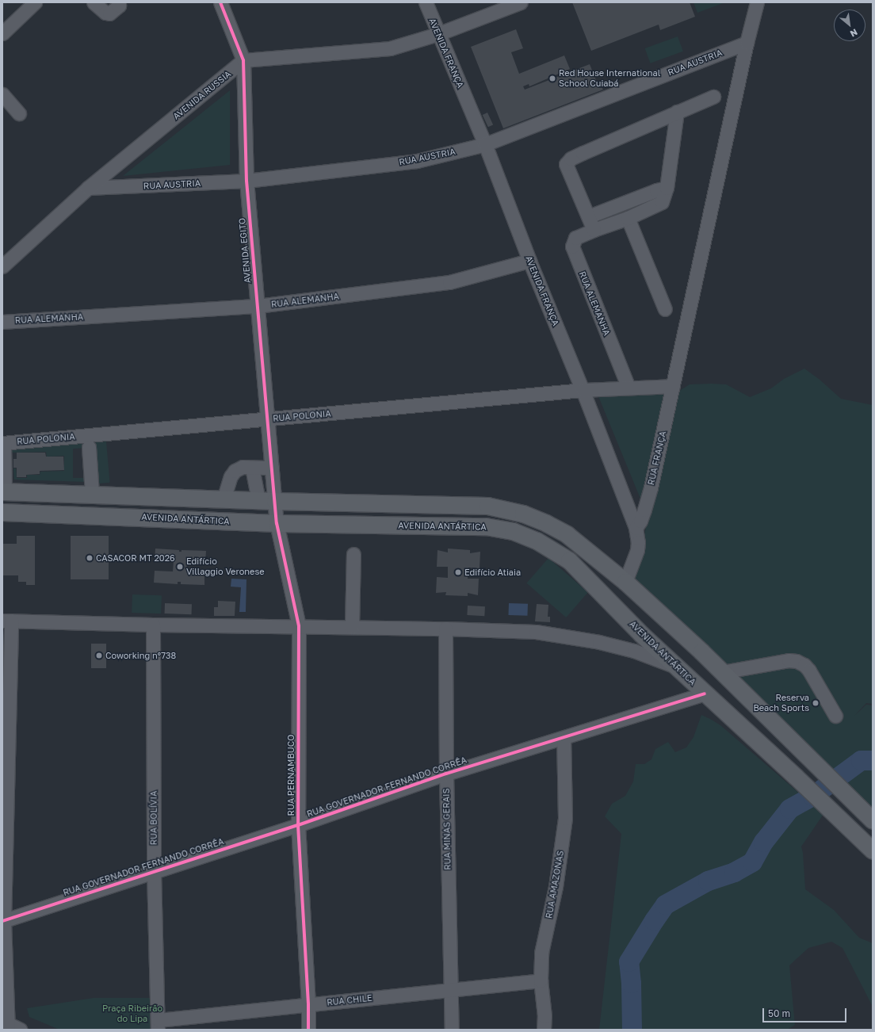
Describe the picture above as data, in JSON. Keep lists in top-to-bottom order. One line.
{"streets":{"main road":["AVENIDA ANTÁRTICA"],"street":["AVENIDA FRANÇA","RUA AUSTRIA","AVENIDA RUSSIA","AVENIDA EGITO","RUA ALEMANHA","RUA POLONIA","RUA FRANÇA","RUA PERNAMBUCO","RUA GOVERNADOR FERNANDO CORRÊA","RUA BOLÍVIA","RUA MINAS GERAIS","RUA AMAZONAS","RUA CHILE"]},"crossings":[["AVENIDA FRANÇA","RUA AUSTRIA"],["AVENIDA FRANÇA","RUA ALEMANHA"],["AVENIDA FRANÇA","RUA POLONIA"],["AVENIDA FRANÇA","RUA FRANÇA"],["RUA AUSTRIA","AVENIDA RUSSIA"],["RUA AUSTRIA","AVENIDA EGITO"],["RUA AUSTRIA","RUA FRANÇA"],["AVENIDA RUSSIA","AVENIDA EGITO"],["AVENIDA EGITO","RUA ALEMANHA"],["AVENIDA EGITO","RUA POLONIA"],["AVENIDA EGITO","AVENIDA ANTÁRTICA"],["AVENIDA EGITO","RUA PERNAMBUCO"],["AVENIDA ANTÁRTICA","RUA PERNAMBUCO"],["AVENIDA ANTÁRTICA","RUA GOVERNADOR FERNANDO CORRÊA"],["RUA PERNAMBUCO","RUA GOVERNADOR FERNANDO CORRÊA"],["RUA PERNAMBUCO","RUA CHILE"],["RUA GOVERNADOR FERNANDO CORRÊA","RUA BOLÍVIA"],["RUA GOVERNADOR FERNANDO CORRÊA","RUA MINAS GERAIS"],["RUA GOVERNADOR FERNANDO CORRÊA","RUA AMAZONAS"],["RUA BOLÍVIA","RUA CHILE"],["RUA MINAS GERAIS","RUA CHILE"],["RUA AMAZONAS","RUA CHILE"]],"parks":["Praça Ribeirão do Lipa"],"places":["Red House International School Cuiabá","CASACOR MT 2026","Edifício Villaggio Veronese","Edifício Atiaia","Coworking n°738","Reserva Beach Sports"],"scale_bar":"50 m","north":"bottom right"}
